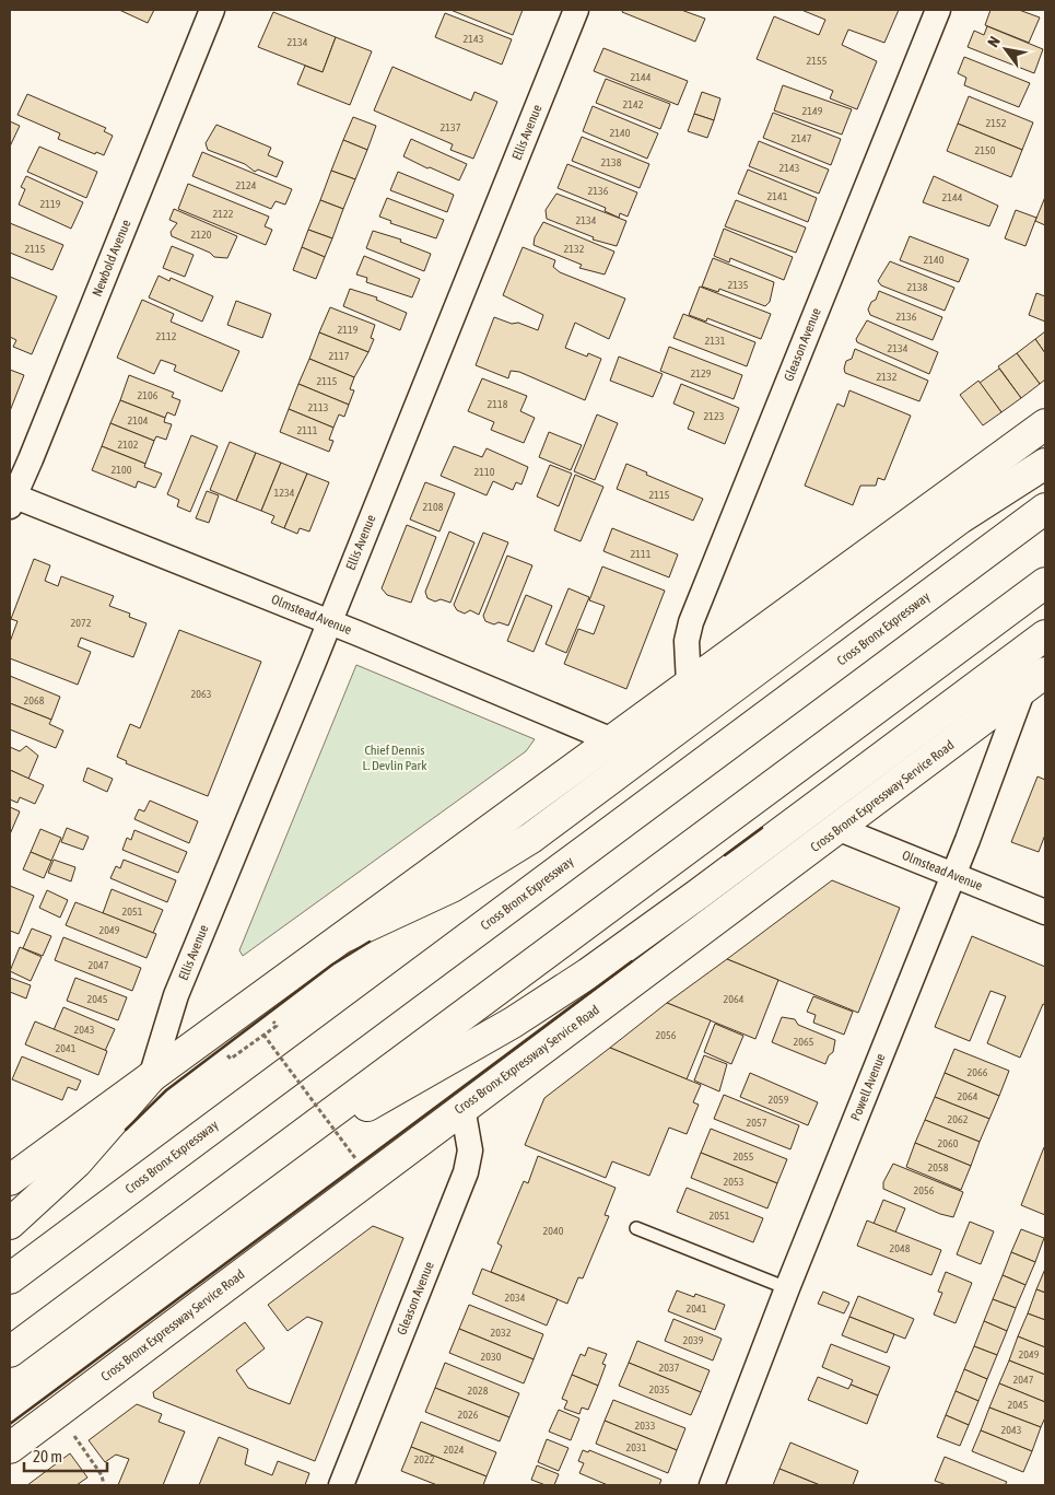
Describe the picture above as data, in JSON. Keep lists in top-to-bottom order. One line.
{"streets":{"main road":["Cross Bronx Expressway","Cross Bronx Expressway Service Road"],"street":["Ellis Avenue","Newbold Avenue","Gleason Avenue","Olmstead Avenue","Powell Avenue"]},"crossings":[["Ellis Avenue","Olmstead Avenue"],["Newbold Avenue","Olmstead Avenue"],["Gleason Avenue","Cross Bronx Expressway Service Road"],["Olmstead Avenue","Cross Bronx Expressway Service Road"],["Olmstead Avenue","Powell Avenue"],["Cross Bronx Expressway Service Road","Powell Avenue"]],"parks":["Chief Dennis L. Devlin Park"],"house_numbers":["2143","2134","2155","2144","2142","2149","2152","2137","2140","2147","2150","2138","2143","2124","2136","2141","2144","2119","2122","2134","2120","2115","2132","2140","2135","2138","2136","2119","2112","2131","2134","2117","2129","2132","2115","2106","2118","2113","2123","2104","2111","2102","2100","2110","1234","2115","2108","2111","2072","2063","2068","2051","2049","2047","2045","2064","2043","2056","2065","2041","2066","2064","2059","2062","2057","2060","2055","2058","2053","2056","2051","2040","2048","2034","2041","2032","2039","2049","2030","2037","2047","2035","2028","2045","2026","2033","2043","2031","2024","2022"],"scale_bar":"20 m","north":"top left"}
